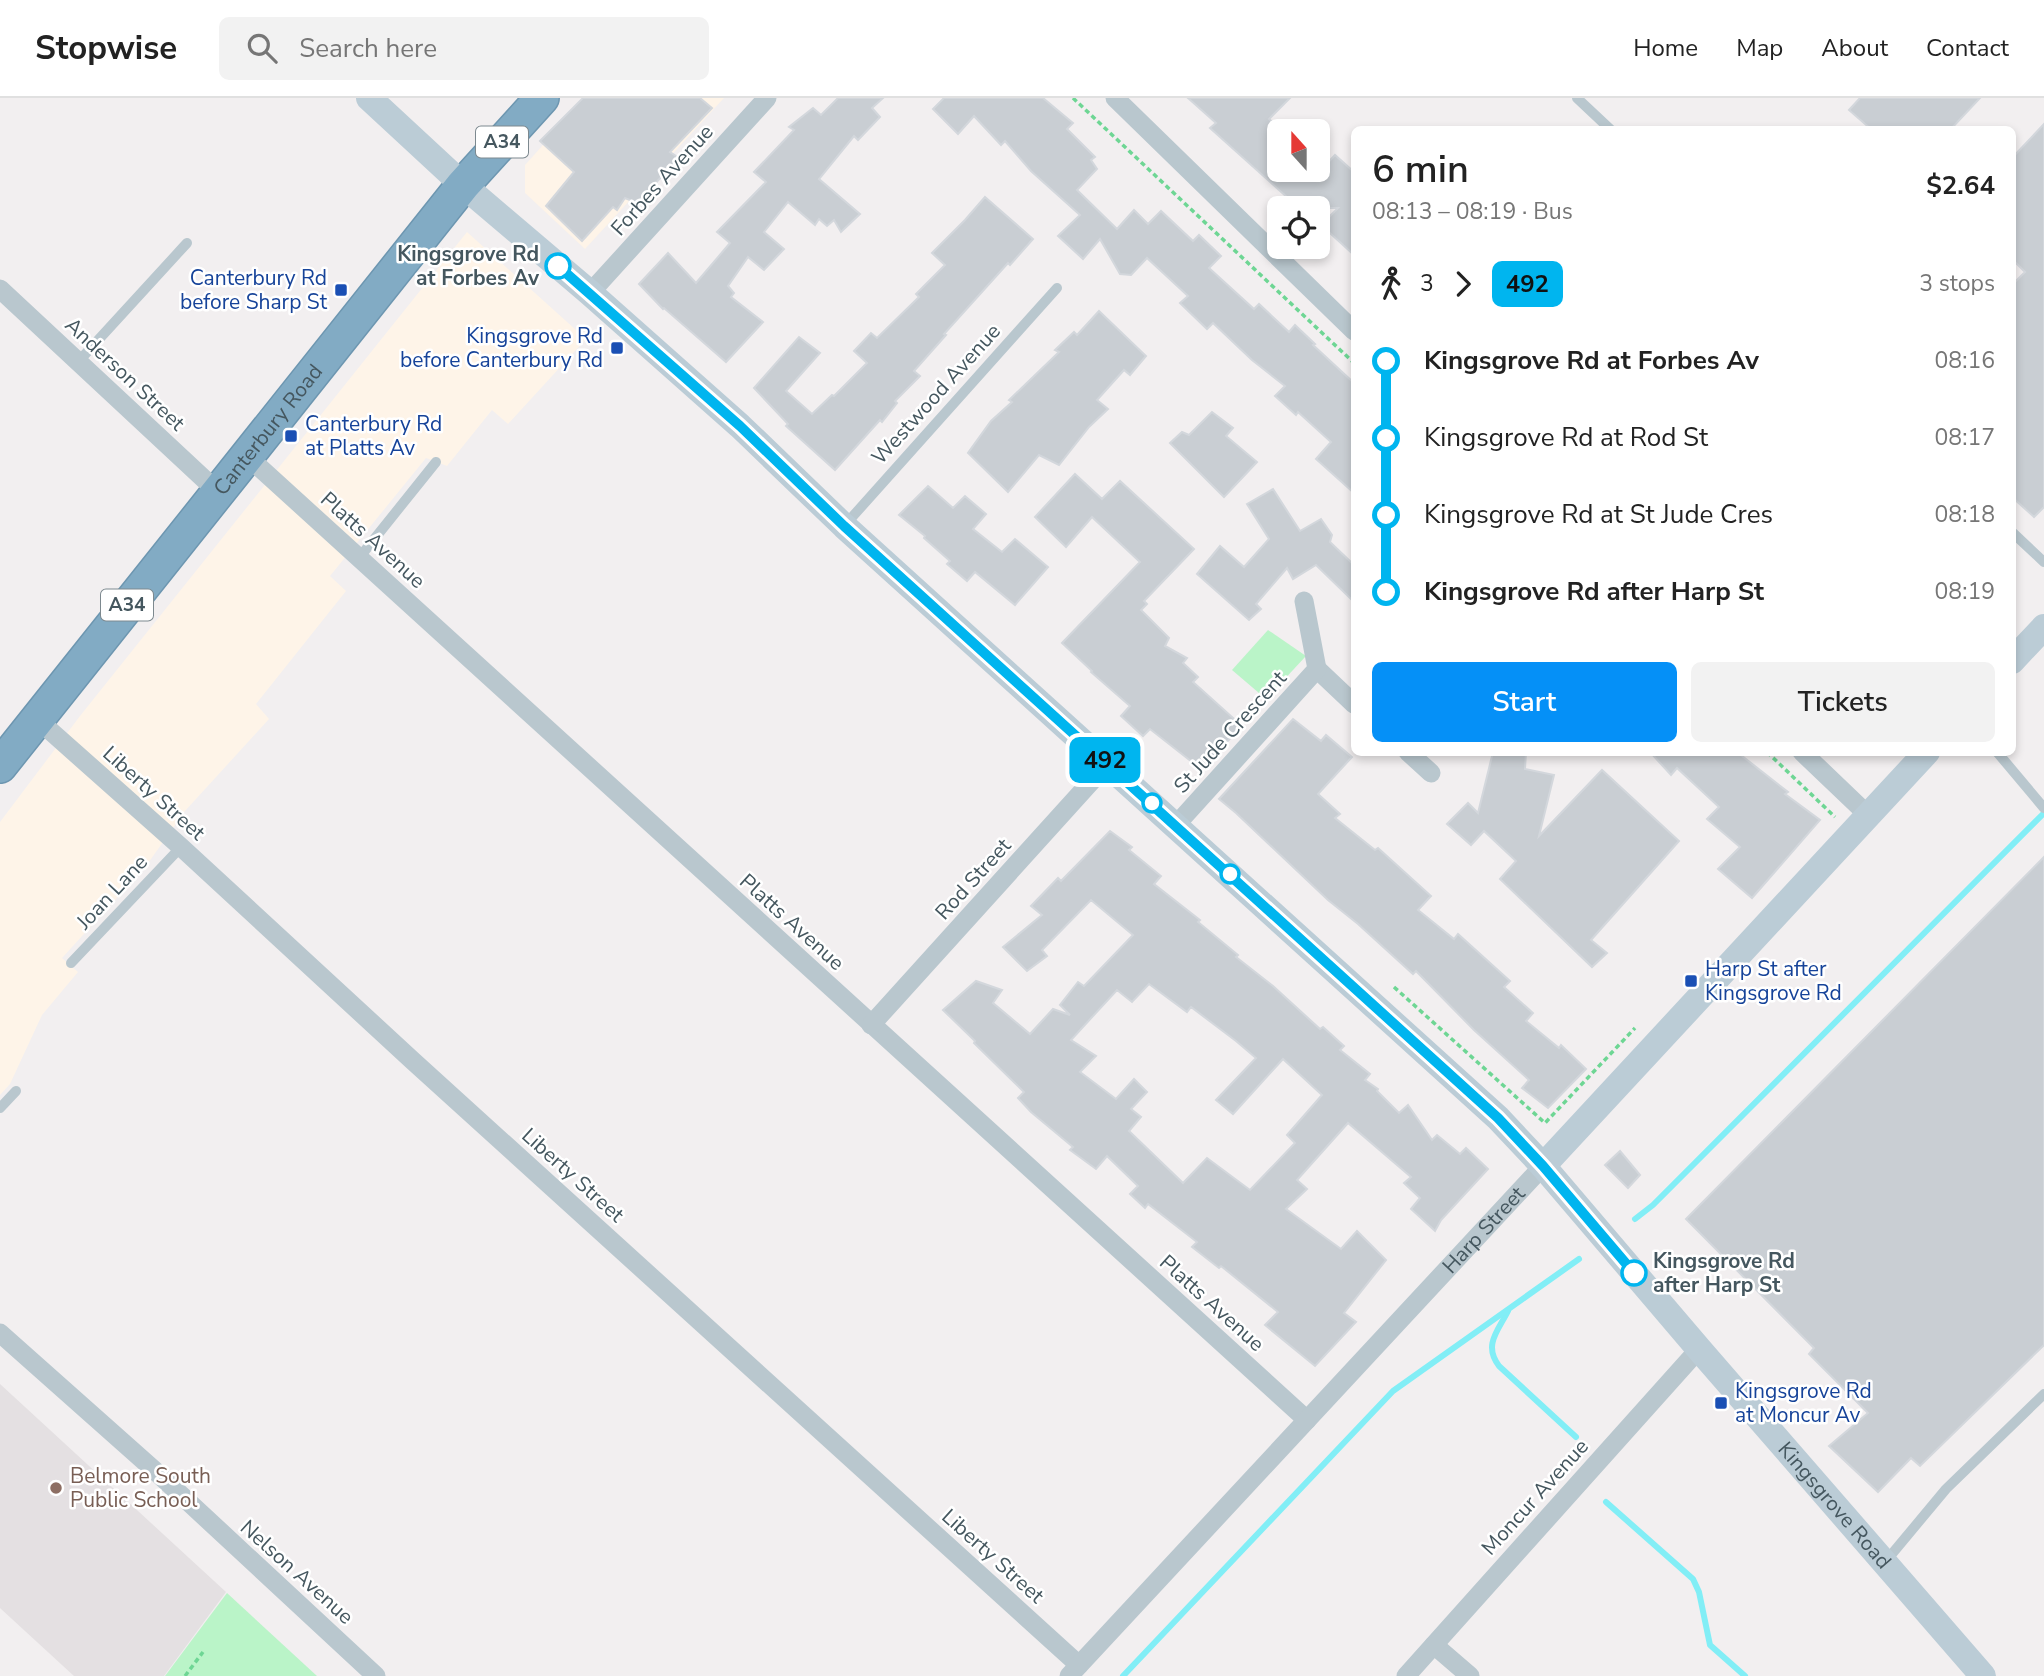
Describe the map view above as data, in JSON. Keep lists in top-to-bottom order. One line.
{"streets":{"highway":["A34","Canterbury Road"],"main road":["Harp Street","Kingsgrove Road"],"street":["Forbes Avenue","Anderson Street","Platts Avenue","St Jude Crescent","Liberty Street","Rod Street","Moncur Avenue","Nelson Avenue"],"lane":["Westwood Avenue","Joan Lane"]},"crossings":[["Forbes Avenue","Kingsgrove Road"],["Anderson Street","Canterbury Road"],["Westwood Avenue","Kingsgrove Road"],["Canterbury Road","Platts Avenue"],["Canterbury Road","Liberty Street"],["Canterbury Road","Kingsgrove Road"],["Platts Avenue","Rod Street"],["Platts Avenue","Harp Street"],["St Jude Crescent","Kingsgrove Road"],["Liberty Street","Joan Lane"],["Liberty Street","Harp Street"],["Rod Street","Kingsgrove Road"],["Harp Street","Kingsgrove Road"],["Moncur Avenue","Kingsgrove Road"]],"places":{"other":["Kingsgrove Rd at Forbes Av","Kingsgrove Rd after Harp St","Belmore South Public School"],"transit":["Canterbury Rd before Sharp St","Kingsgrove Rd before Canterbury Rd","Canterbury Rd at Platts Av","Harp St after Kingsgrove Rd","Kingsgrove Rd at Moncur Av"]},"lines":["bus line 492"],"north":"top","page":{"header":"Stopwise","search":"Search here","nav":["Home","Map","About","Contact"],"on_map":"492","heading":["6 min","08:13 – 08:19 · Bus","$2.64"],"legs":["3","492","3 stops"],"list":[{"name":"Kingsgrove Rd at Forbes Av","value":"08:16"},{"name":"Kingsgrove Rd at Rod St","value":"08:17"},{"name":"Kingsgrove Rd at St Jude Cres","value":"08:18"},{"name":"Kingsgrove Rd after Harp St","value":"08:19"}],"buttons":["Start","Tickets"]}}
